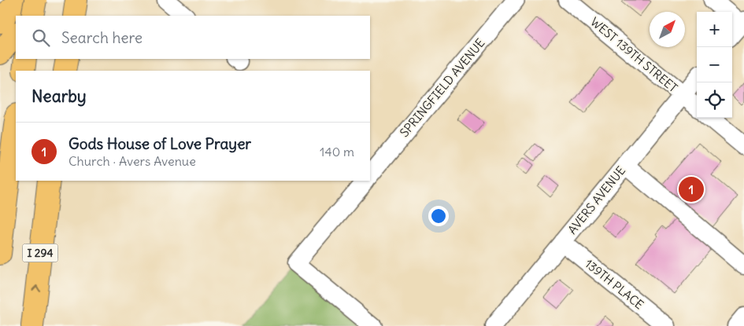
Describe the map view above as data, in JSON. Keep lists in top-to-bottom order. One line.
{"streets":{"main road":["I 294"],"street":["WEST 139TH STREET","SPRINGFIELD AVENUE","AVERS AVENUE","139TH PLACE"]},"crossings":[["WEST 139TH STREET","AVERS AVENUE"],["AVERS AVENUE","139TH PLACE"]],"north":"top right","page":{"map_buttons":["+","−"],"search":"Search here","heading":"Nearby","list":[{"mark":"1","name":"Gods House of Love Prayer","note":"Church · Avers Avenue","value":"140 m"}],"pins":"1"}}
